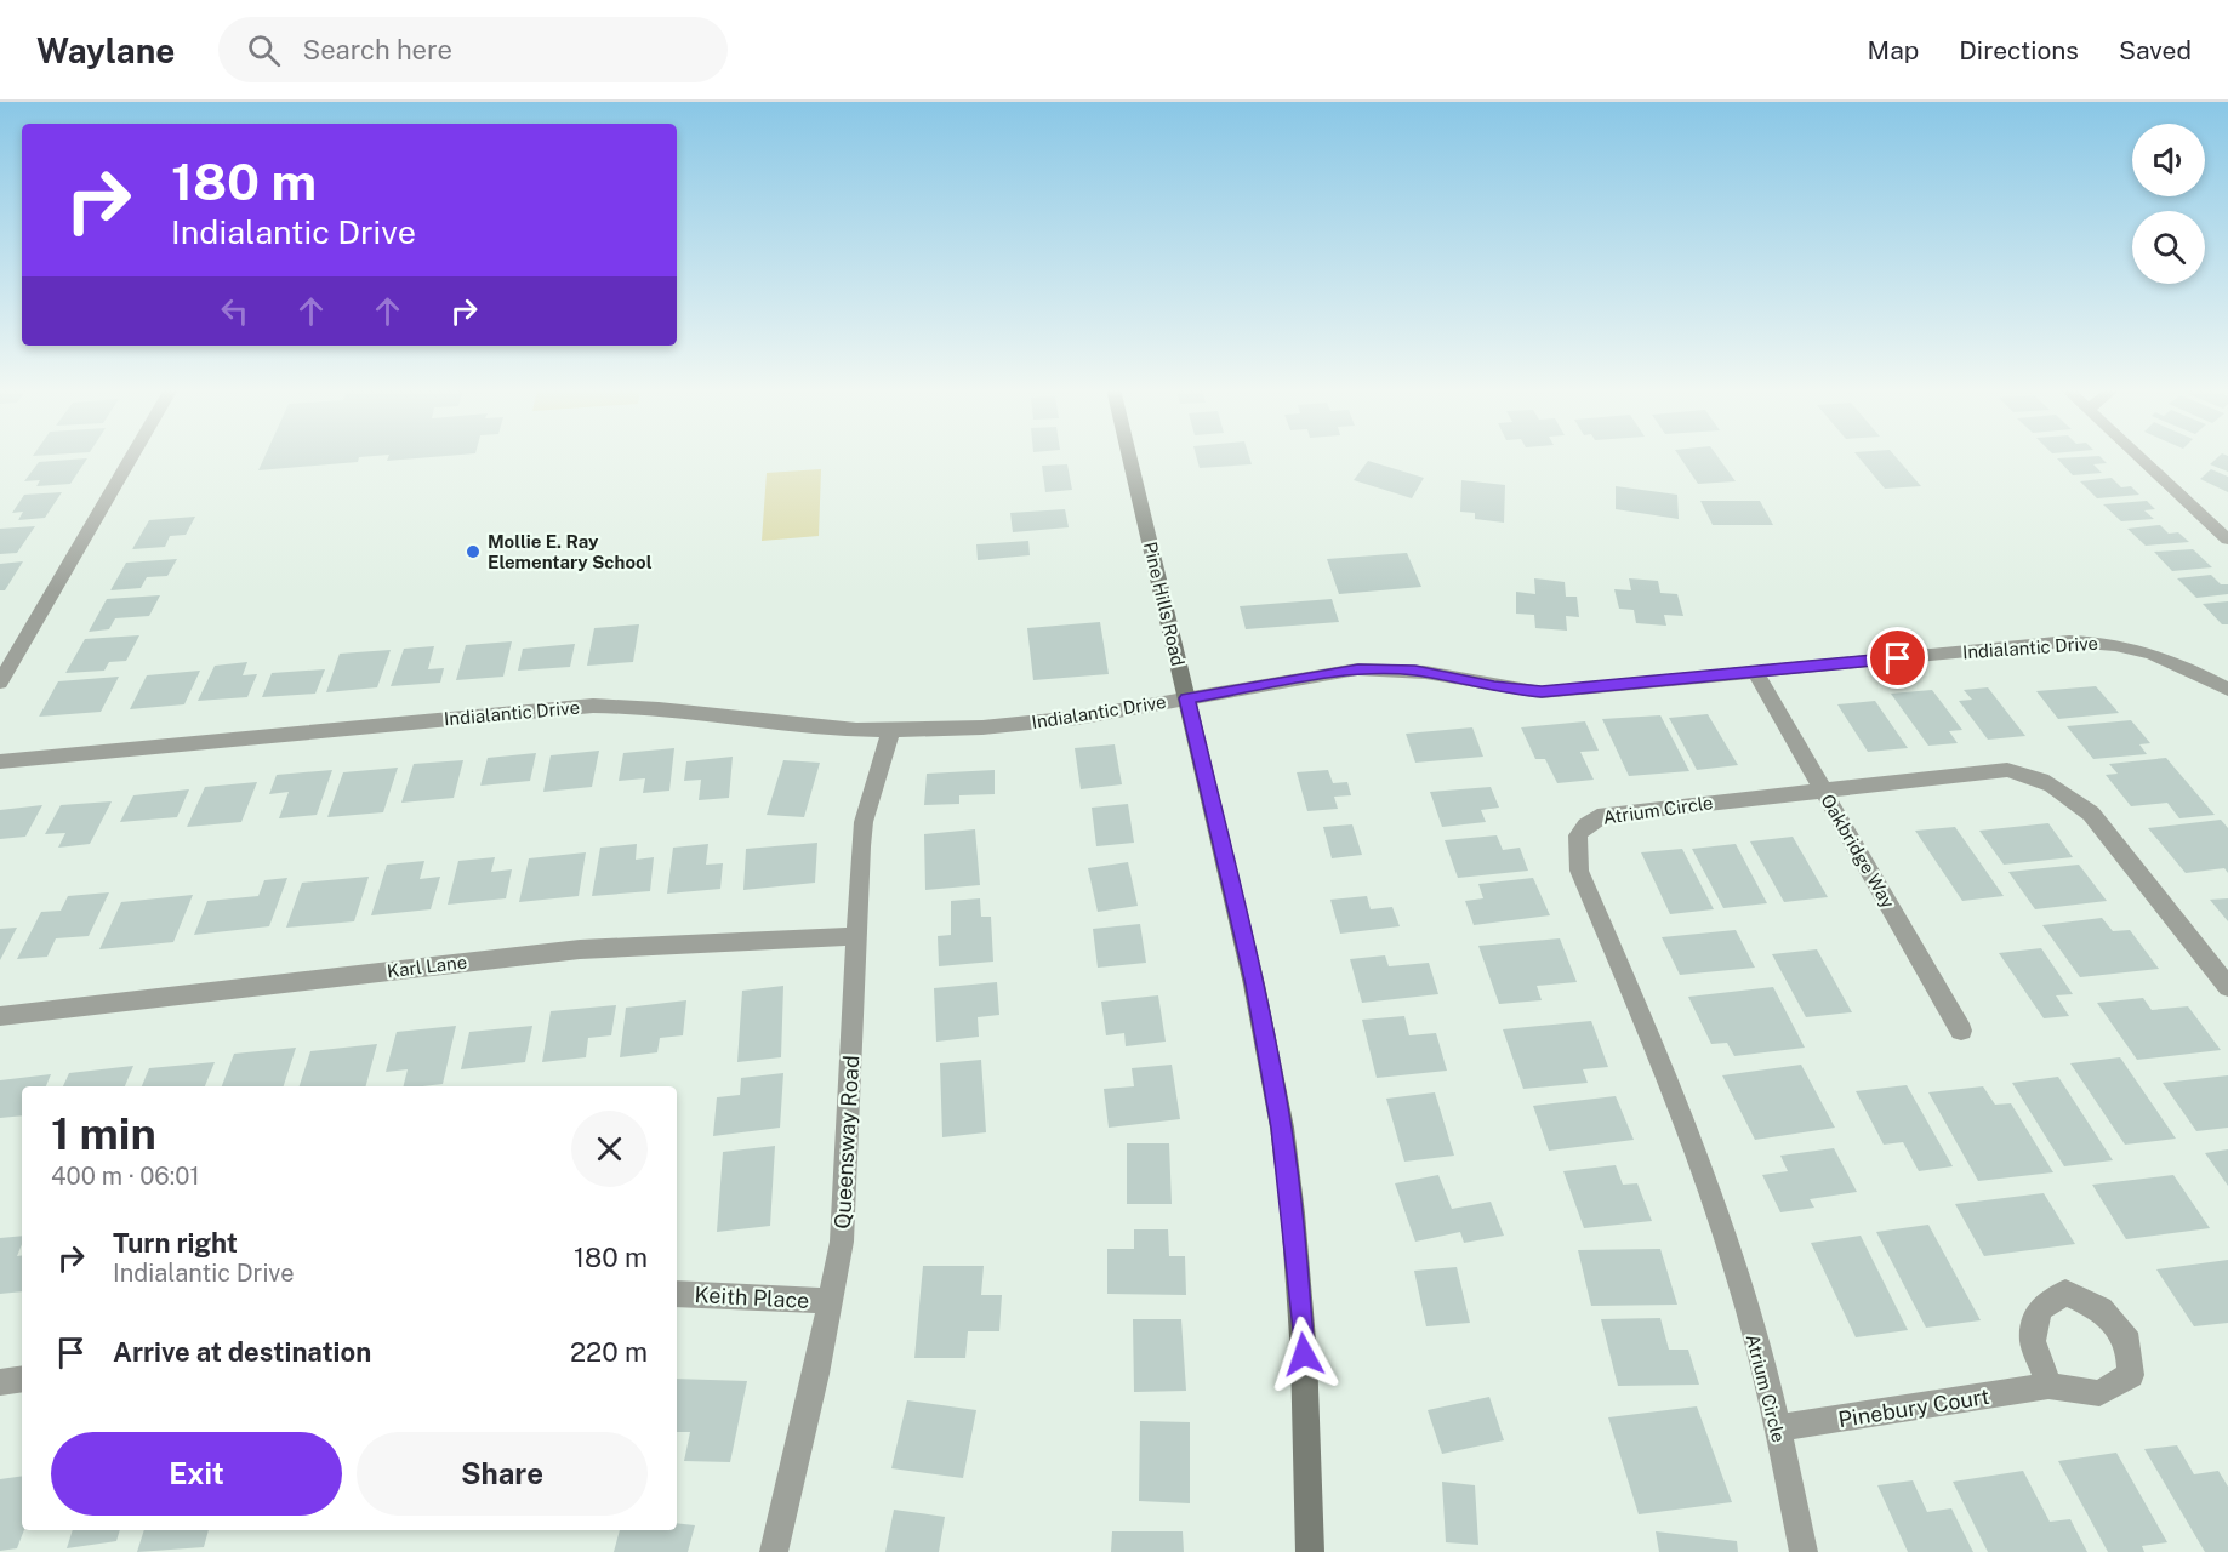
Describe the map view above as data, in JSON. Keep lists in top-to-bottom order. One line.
{"streets":{"main road":["Pine Hills Road"],"street":["Indialantic Drive","Atrium Circle","Oakbridge Way","Karl Lane","Queensway Road","Keith Place","Pinebury Court"]},"crossings":[["Pine Hills Road","Indialantic Drive"],["Indialantic Drive","Oakbridge Way"],["Indialantic Drive","Queensway Road"],["Atrium Circle","Oakbridge Way"],["Atrium Circle","Pinebury Court"],["Karl Lane","Queensway Road"],["Queensway Road","Keith Place"]],"places":["Mollie E. Ray Elementary School"],"page":{"header":"Waylane","search":"Search here","nav":["Map","Directions","Saved"],"turn":["180 m","Indialantic Drive"],"heading":["1 min","400 m · 06:01"],"list":[{"name":"Turn right","note":"Indialantic Drive","value":"180 m"},{"name":"Arrive at destination","value":"220 m"}],"buttons":["Exit","Share"]}}
